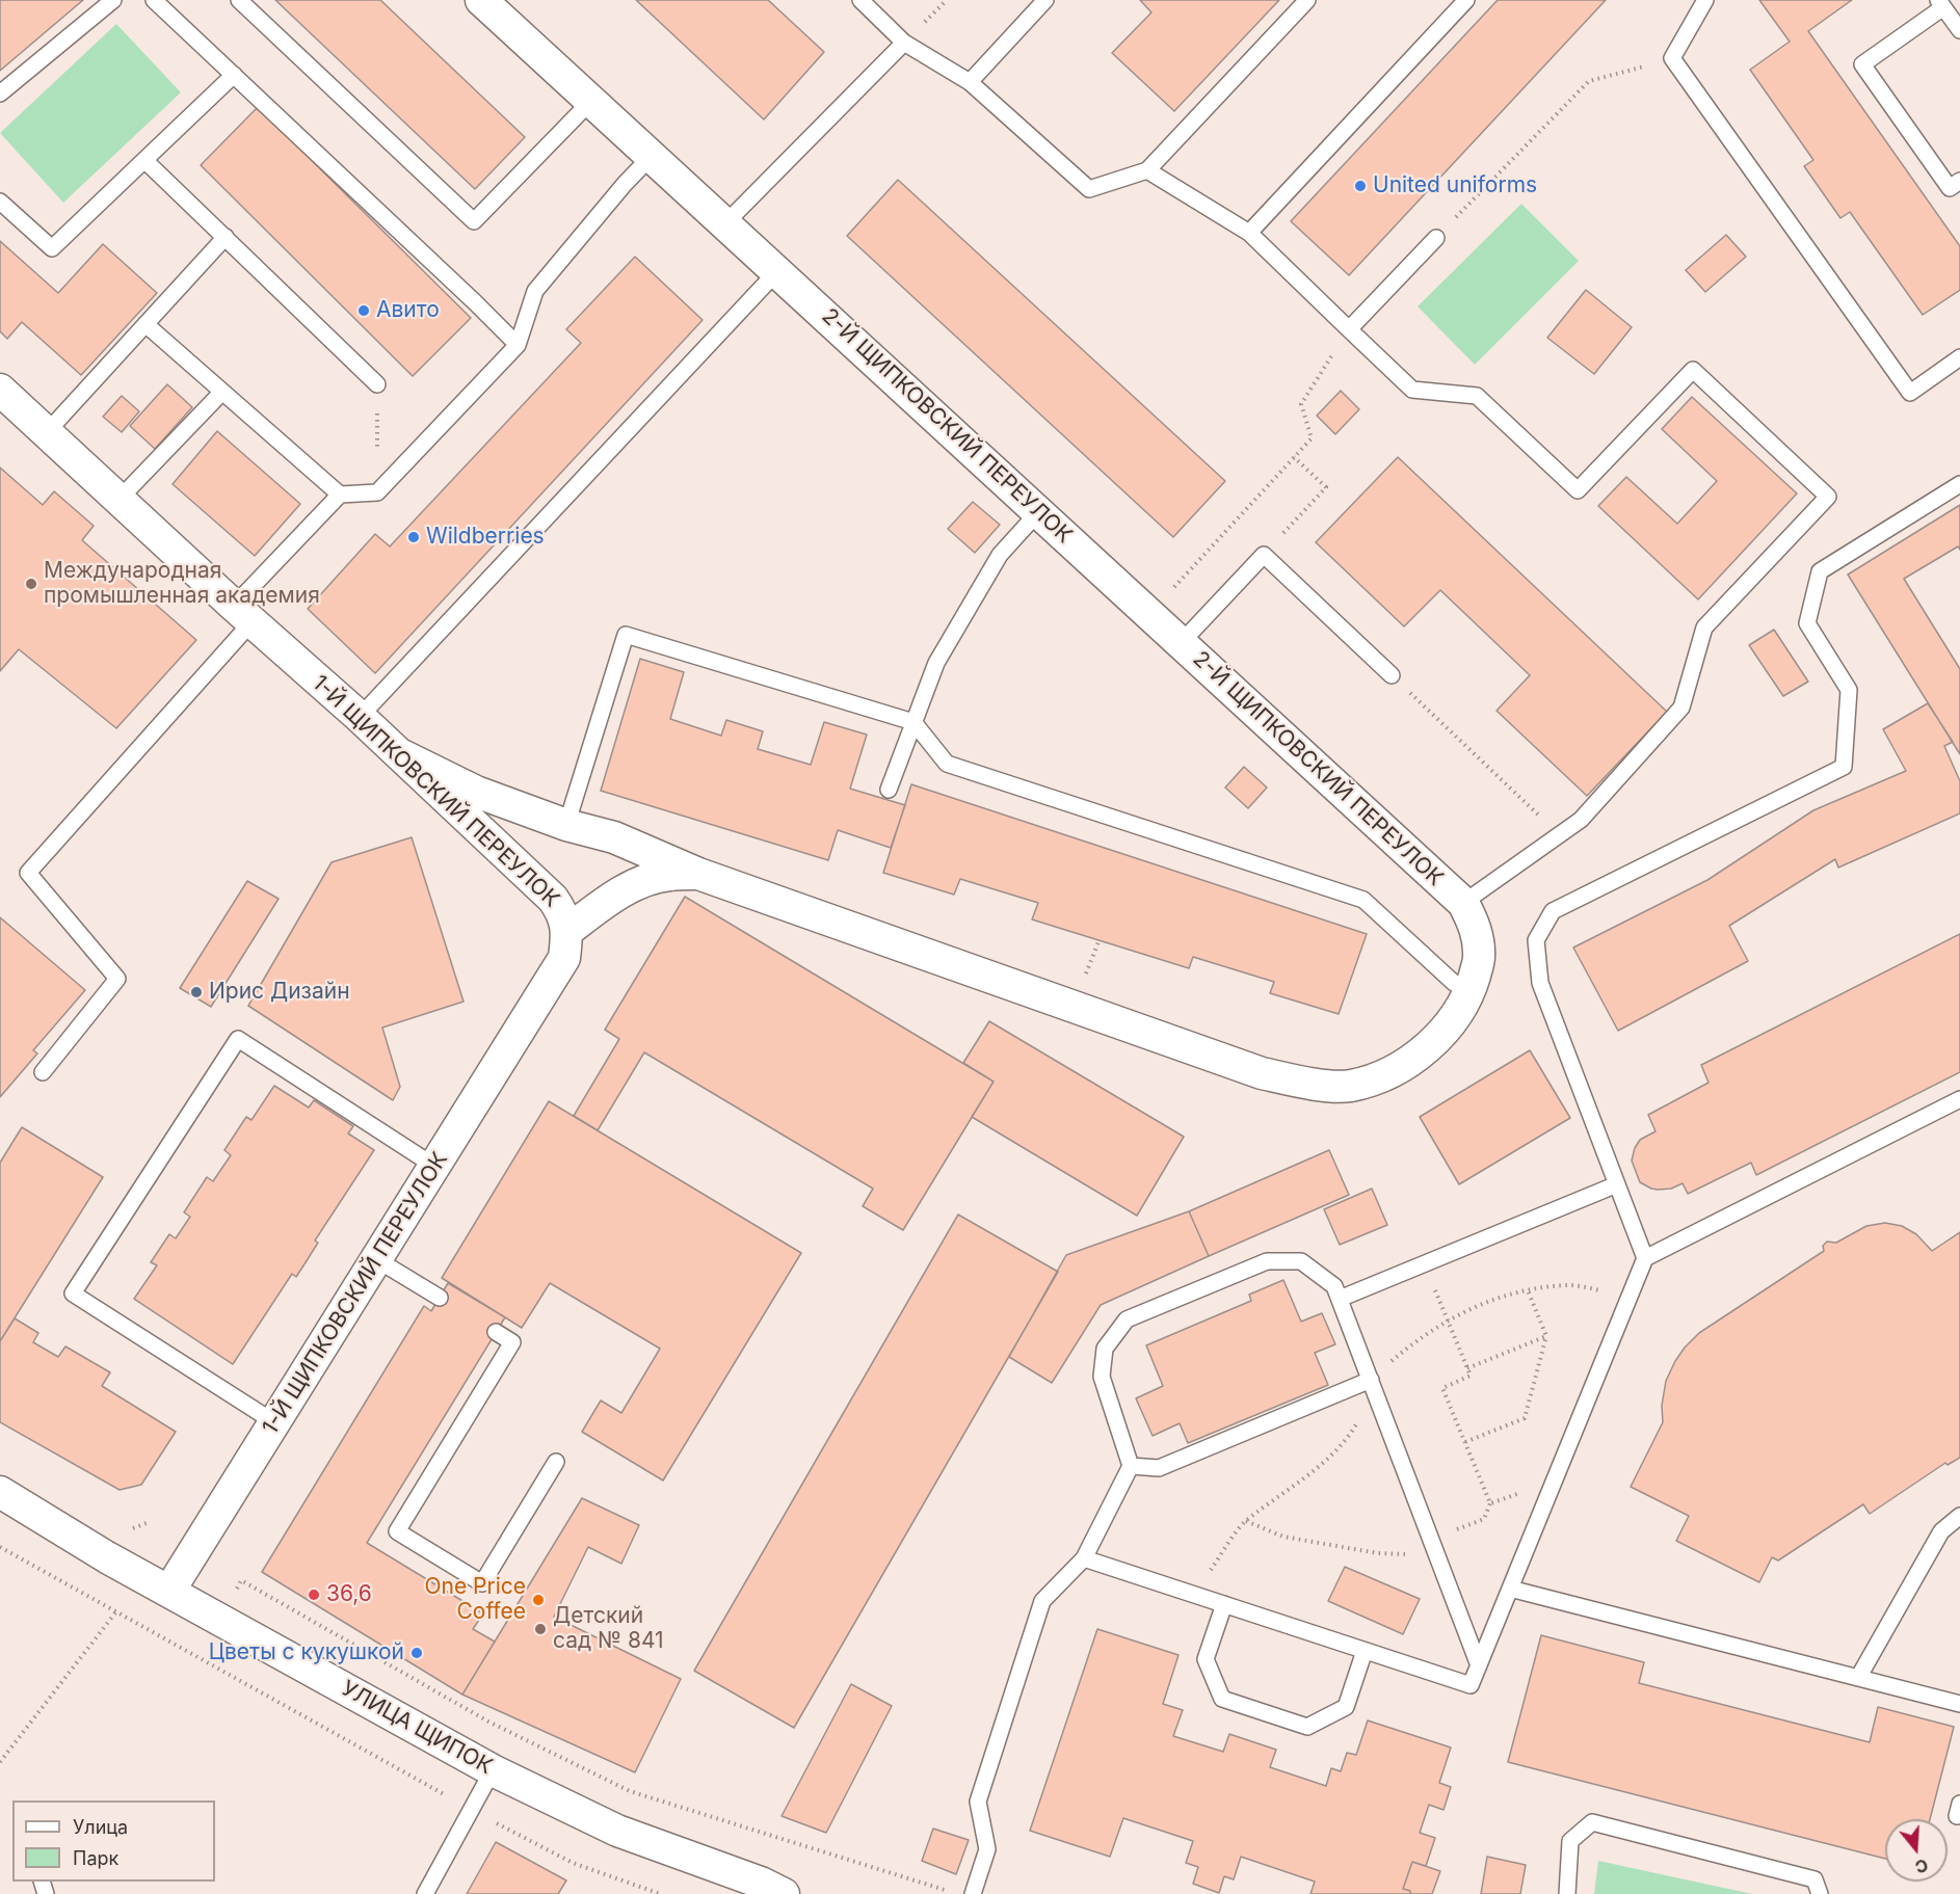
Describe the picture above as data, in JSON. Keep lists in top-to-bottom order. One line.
{"streets":{"street":["2-Й ЩИПКОВСКИЙ ПЕРЕУЛОК","1-Й ЩИПКОВСКИЙ ПЕРЕУЛОК","УЛИЦА ЩИПОК"]},"crossings":[["2-Й ЩИПКОВСКИЙ ПЕРЕУЛОК","1-Й ЩИПКОВСКИЙ ПЕРЕУЛОК"],["1-Й ЩИПКОВСКИЙ ПЕРЕУЛОК","УЛИЦА ЩИПОК"]],"places":["United uniforms","Авито","Wildberries","Международная промышленная академия","Ирис Дизайн","36,6","One Price Coffee","Детский сад № 841","Цветы с кукушкой"],"legend":["Улица","Парк"],"north":"bottom"}
